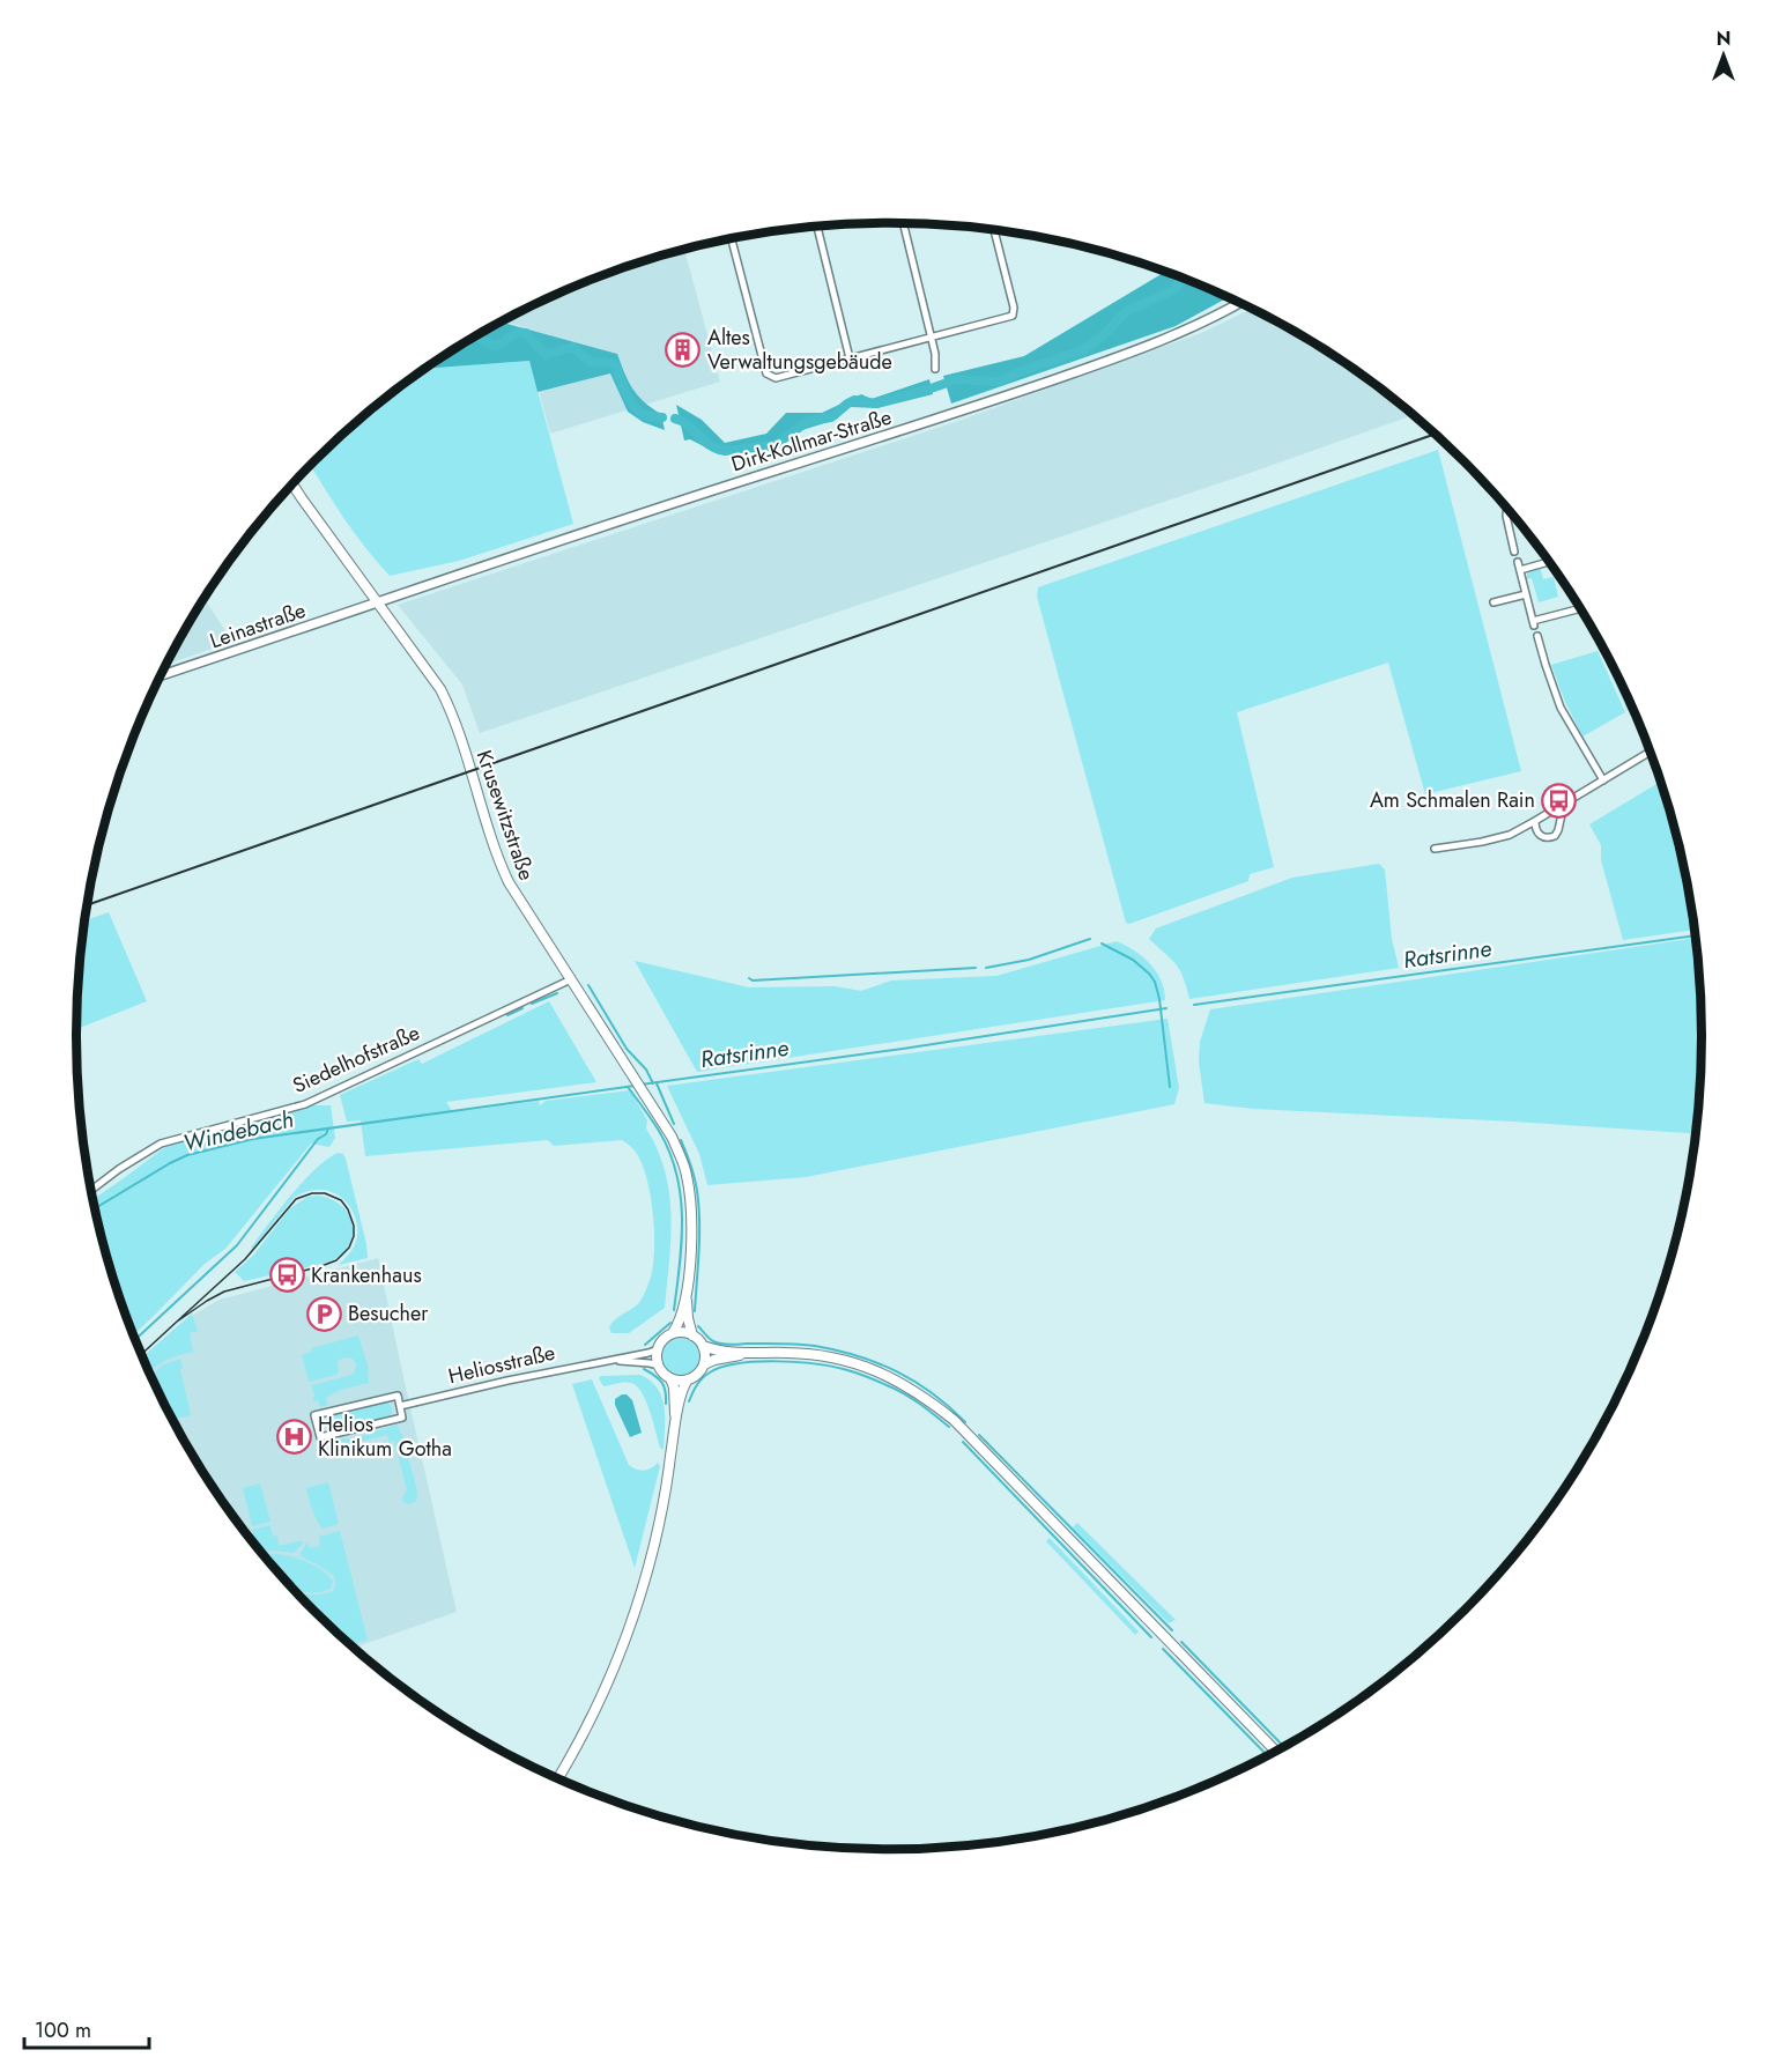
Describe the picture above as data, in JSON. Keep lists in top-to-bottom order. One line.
{"streets":{"main road":["Krusewitzstraße"],"street":["Dirk-Kollmar-Straße","Leinastraße","Siedelhofstraße","Heliosstraße"]},"crossings":[["Dirk-Kollmar-Straße","Leinastraße"],["Dirk-Kollmar-Straße","Krusewitzstraße"],["Leinastraße","Krusewitzstraße"],["Krusewitzstraße","Siedelhofstraße"]],"water":["Ratsrinne","Windebach"],"places":{"building":["Altes Verwaltungsgebäude"],"bus stop":["Am Schmalen Rain","Krankenhaus"],"parking":["Besucher"],"hospital":["Helios Klinikum Gotha"]},"scale_bar":"100 m","north":"top"}
